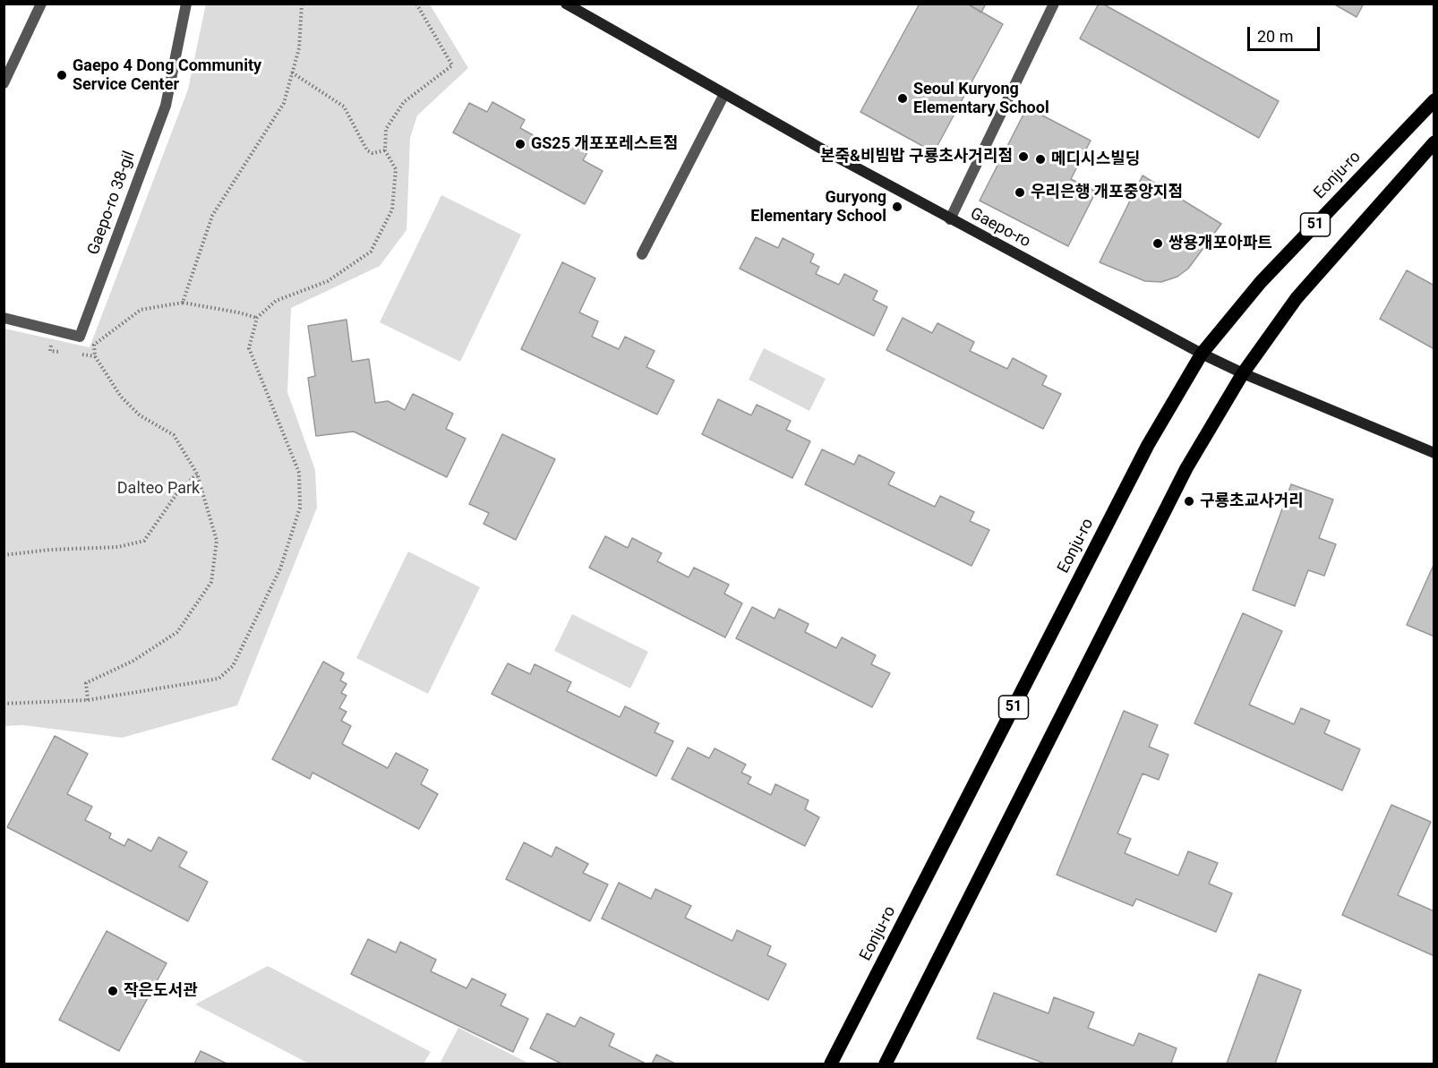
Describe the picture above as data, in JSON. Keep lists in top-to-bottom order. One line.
{"streets":{"main road":["Eonju-ro","51"],"street":["Gaepo-ro 38-gil","Gaepo-ro"]},"crossings":[["Eonju-ro","Gaepo-ro"],["51","Gaepo-ro"]],"parks":["Dalteo Park"],"places":["Gaepo 4 Dong Community Service Center","Seoul Kuryong Elementary School","GS25 개포포레스트점","본죽&비빔밥 구룡초사거리점","메디시스빌딩","우리은행 개포중앙지점","Guryong Elementary School","쌍용개포아파트","구룡초교사거리","작은도서관"],"scale_bar":"20 m"}
